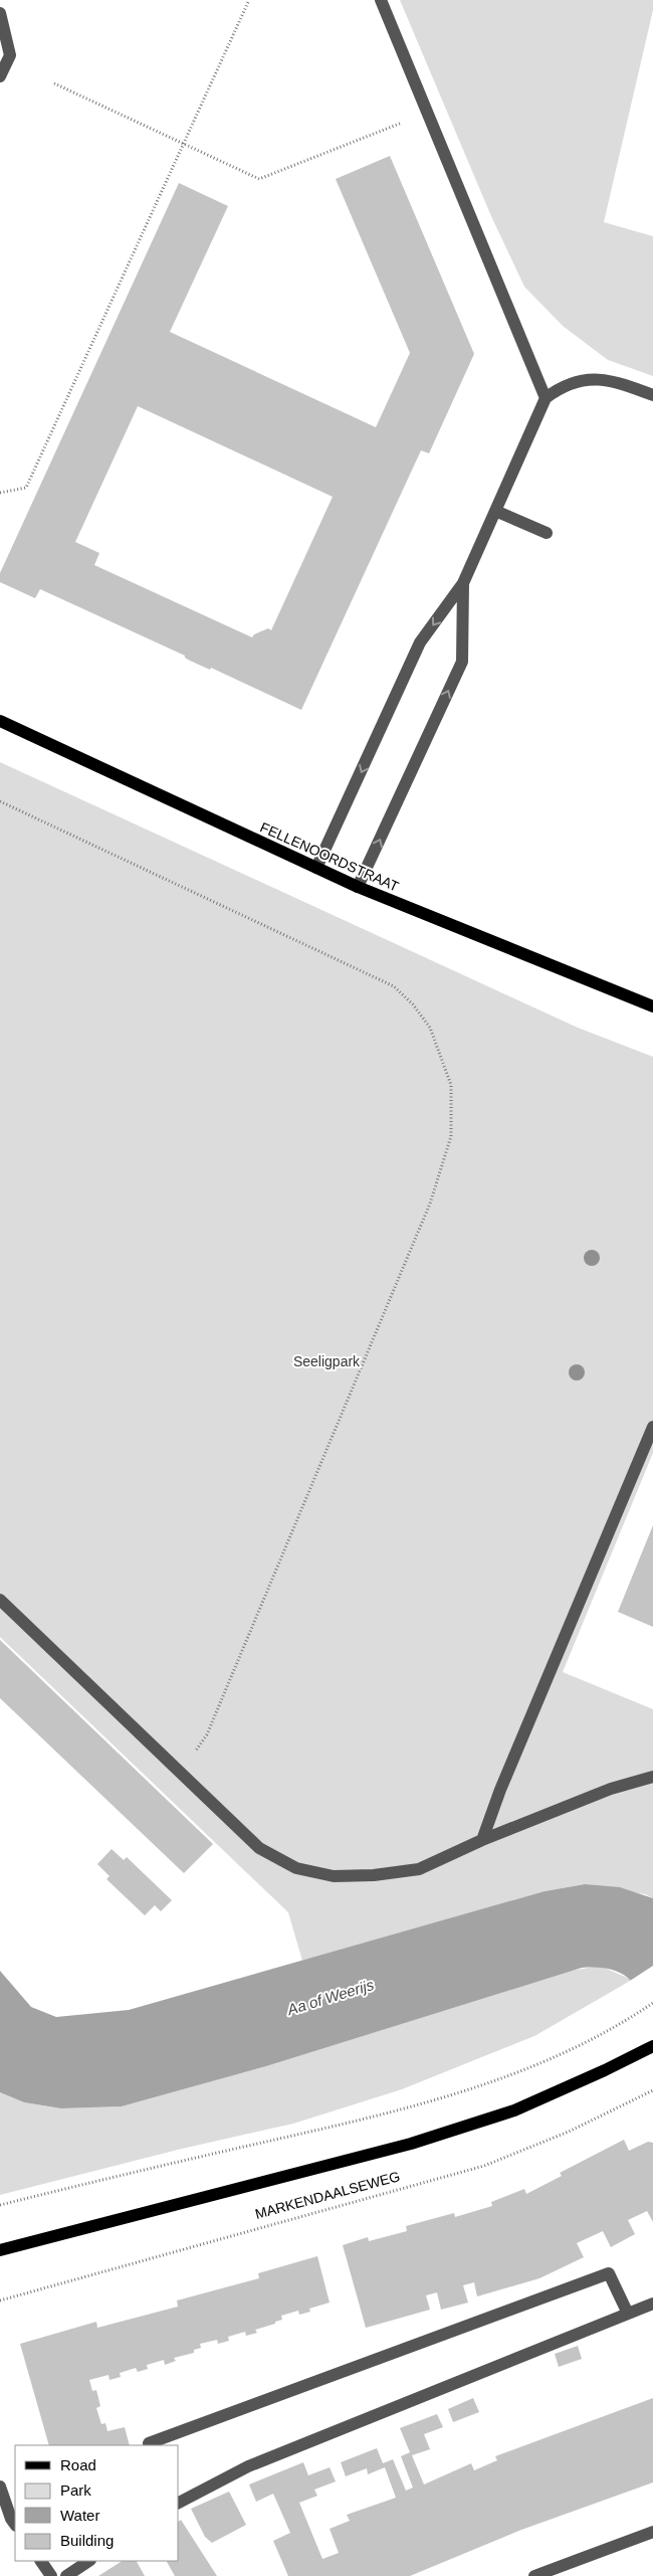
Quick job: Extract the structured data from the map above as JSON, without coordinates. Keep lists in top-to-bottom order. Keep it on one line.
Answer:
{"streets":{"main road":["FELLENOORDSTRAAT","MARKENDAALSEWEG"]},"water":["Aa of Weerijs"],"parks":["Seeligpark"],"legend":["Road","Park","Water","Building"]}
